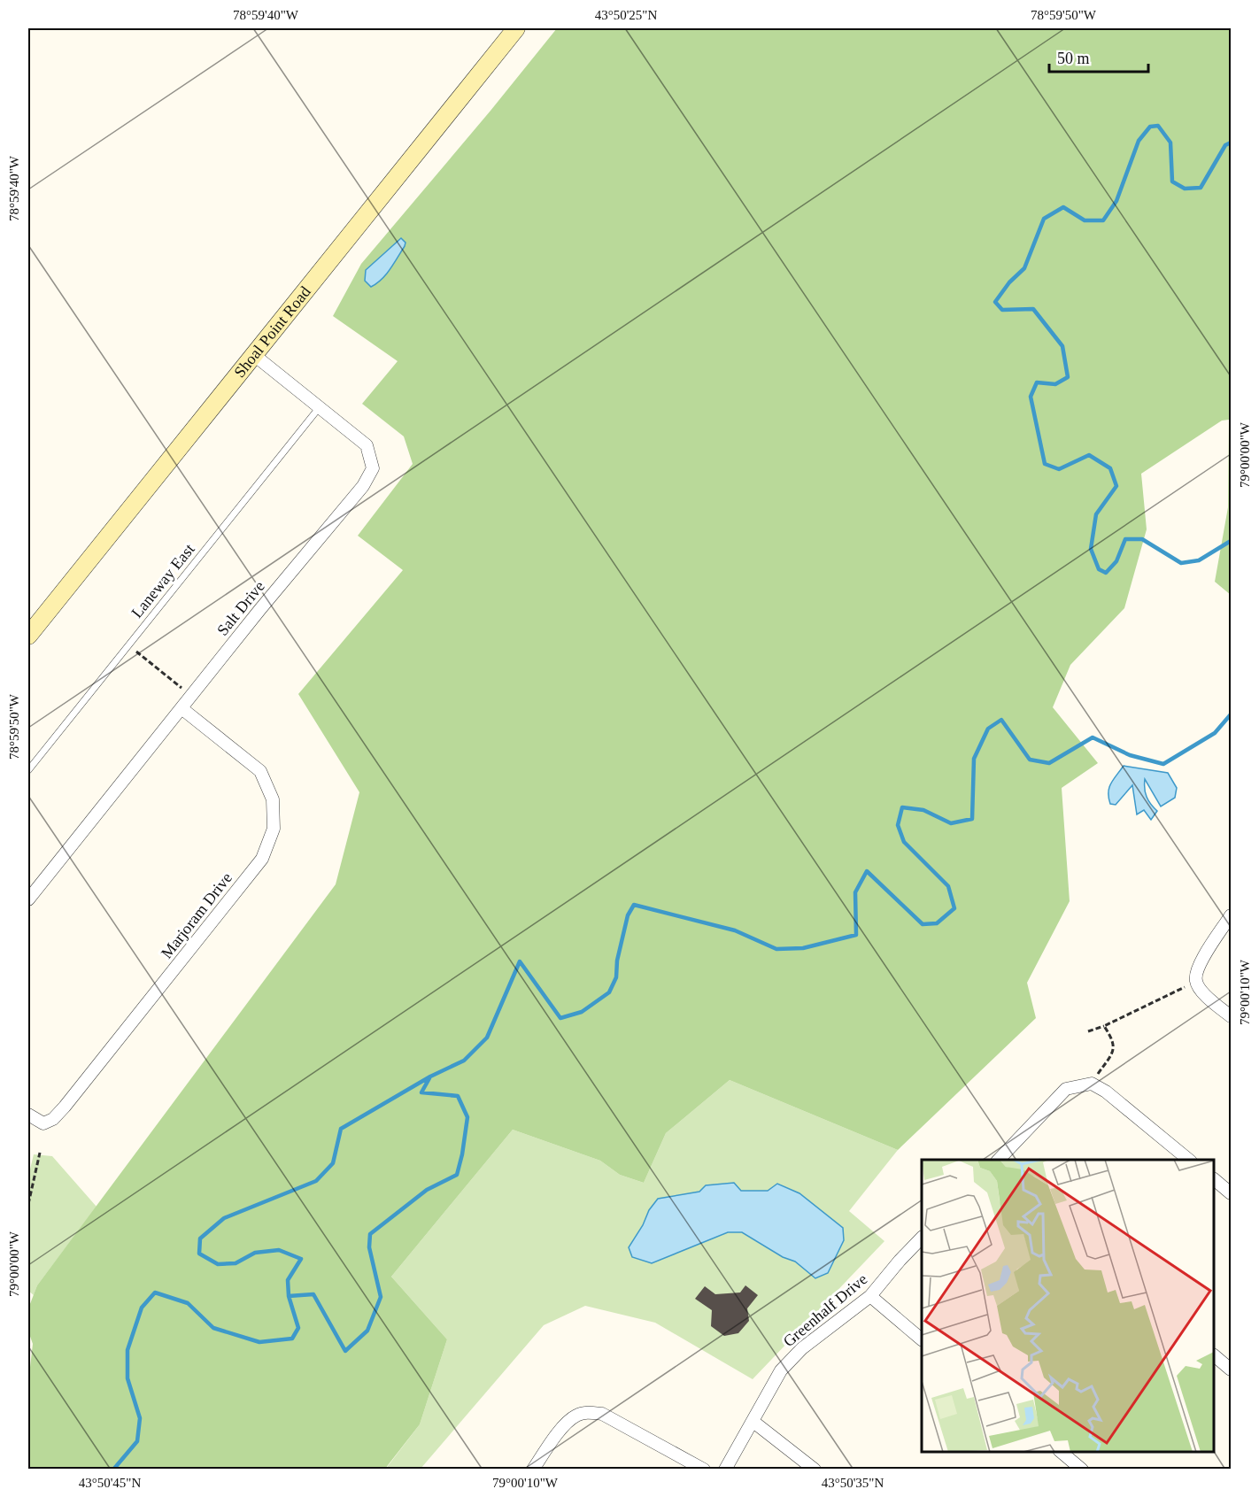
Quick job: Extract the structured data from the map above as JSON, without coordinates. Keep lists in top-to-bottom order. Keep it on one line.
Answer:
{"streets":{"street":["Shoal Point Road","Salt Drive","Marjoram Drive","Greenhalf Drive"],"lane":["Laneway East"]},"crossings":[["Shoal Point Road","Salt Drive"],["Laneway East","Salt Drive"],["Salt Drive","Marjoram Drive"]],"scale_bar":"50 m","coordinates":["78°59'40\"W","43°50'25\"N","78°59'50\"W","79°00'00\"W","79°00'10\"W","43°50'45\"N","43°50'35\"N"]}
